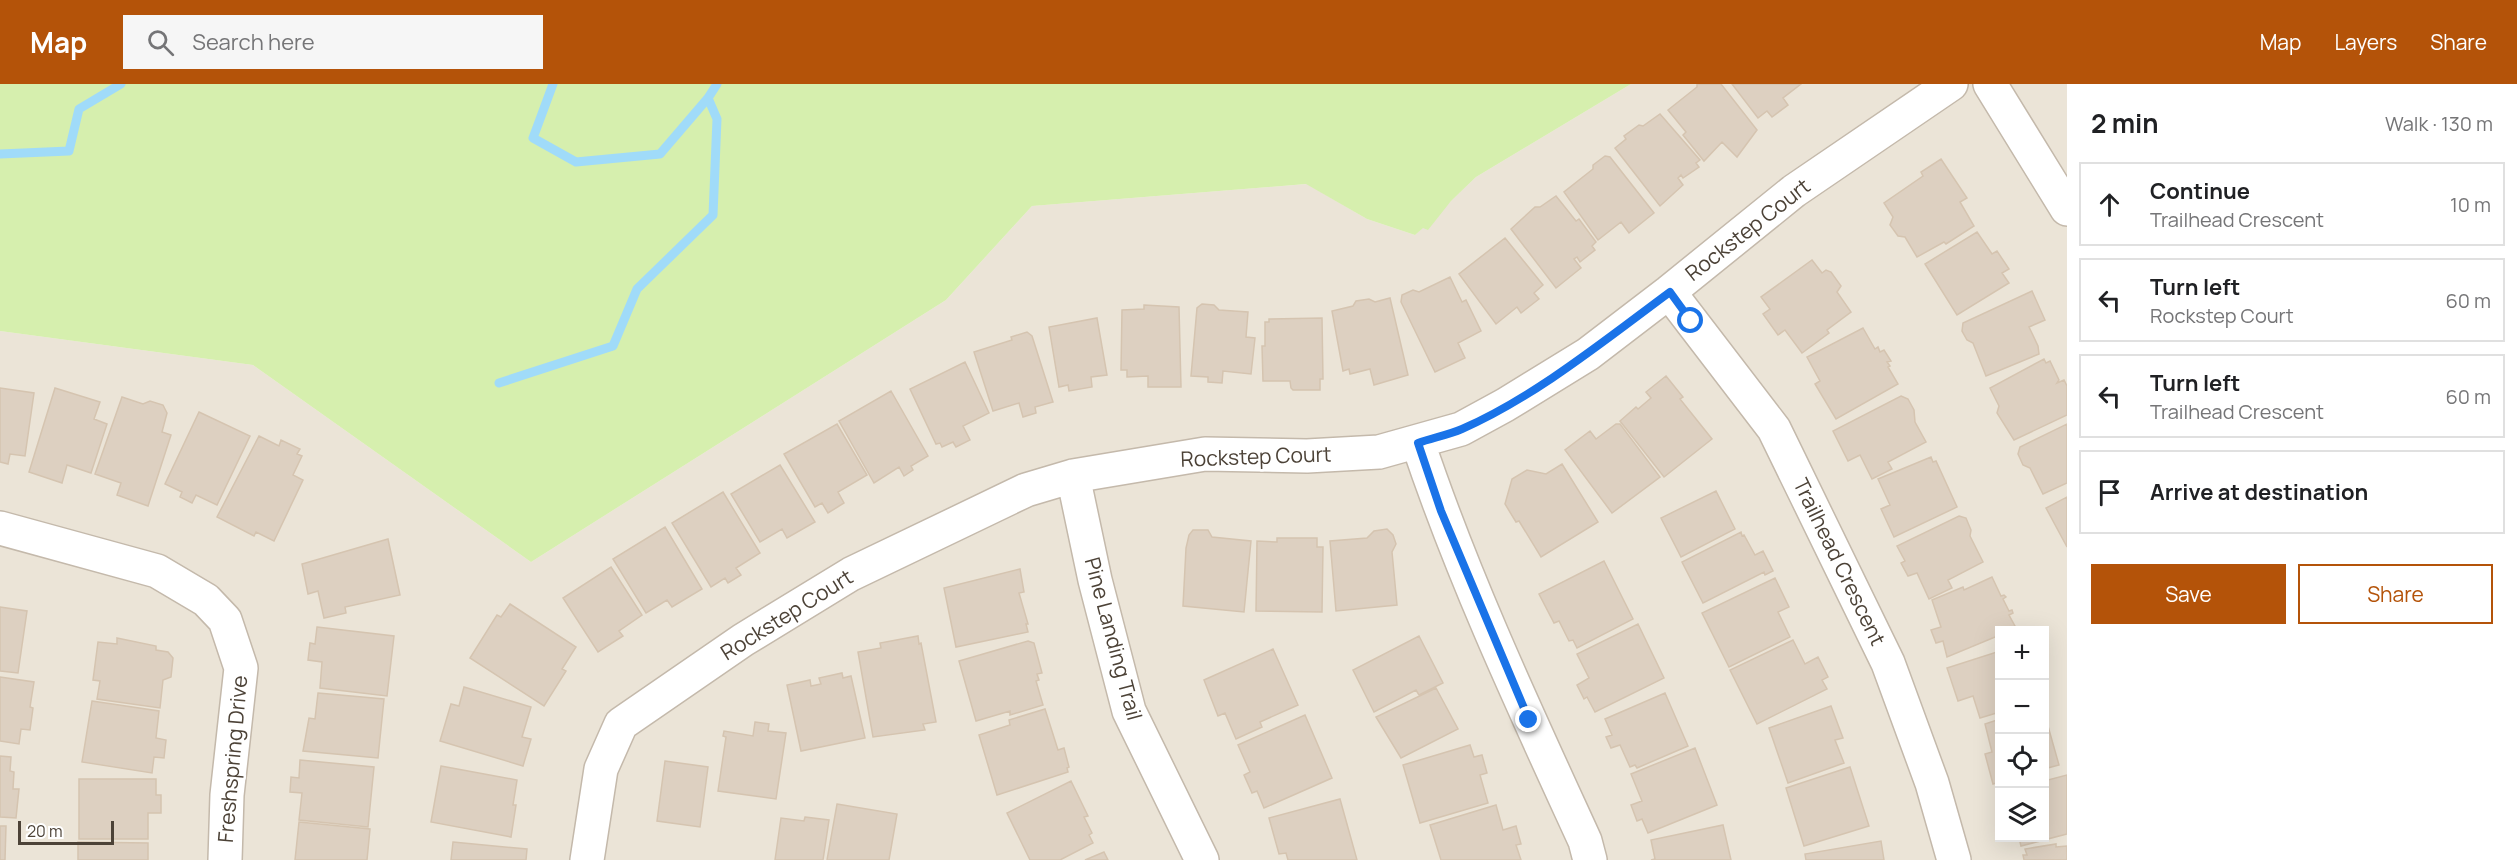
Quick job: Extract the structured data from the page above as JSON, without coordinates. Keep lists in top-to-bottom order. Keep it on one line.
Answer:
{"streets":{"street":["Rockstep Court","Trailhead Crescent","Pine Landing Trail","Freshspring Drive"]},"crossings":[["Rockstep Court","Trailhead Crescent"],["Rockstep Court","Pine Landing Trail"]],"scale_bar":"20 m","page":{"header":"Map","search":"Search here","nav":["Map","Layers","Share"],"heading":["2 min","Walk · 130 m"],"list":[["Continue","Trailhead Crescent","10 m"],["Turn left","Rockstep Court","60 m"],["Turn left","Trailhead Crescent","60 m"],"Arrive at destination"],"buttons":["Save","Share"],"map_buttons":["+","−"],"scale":"20 m"}}
